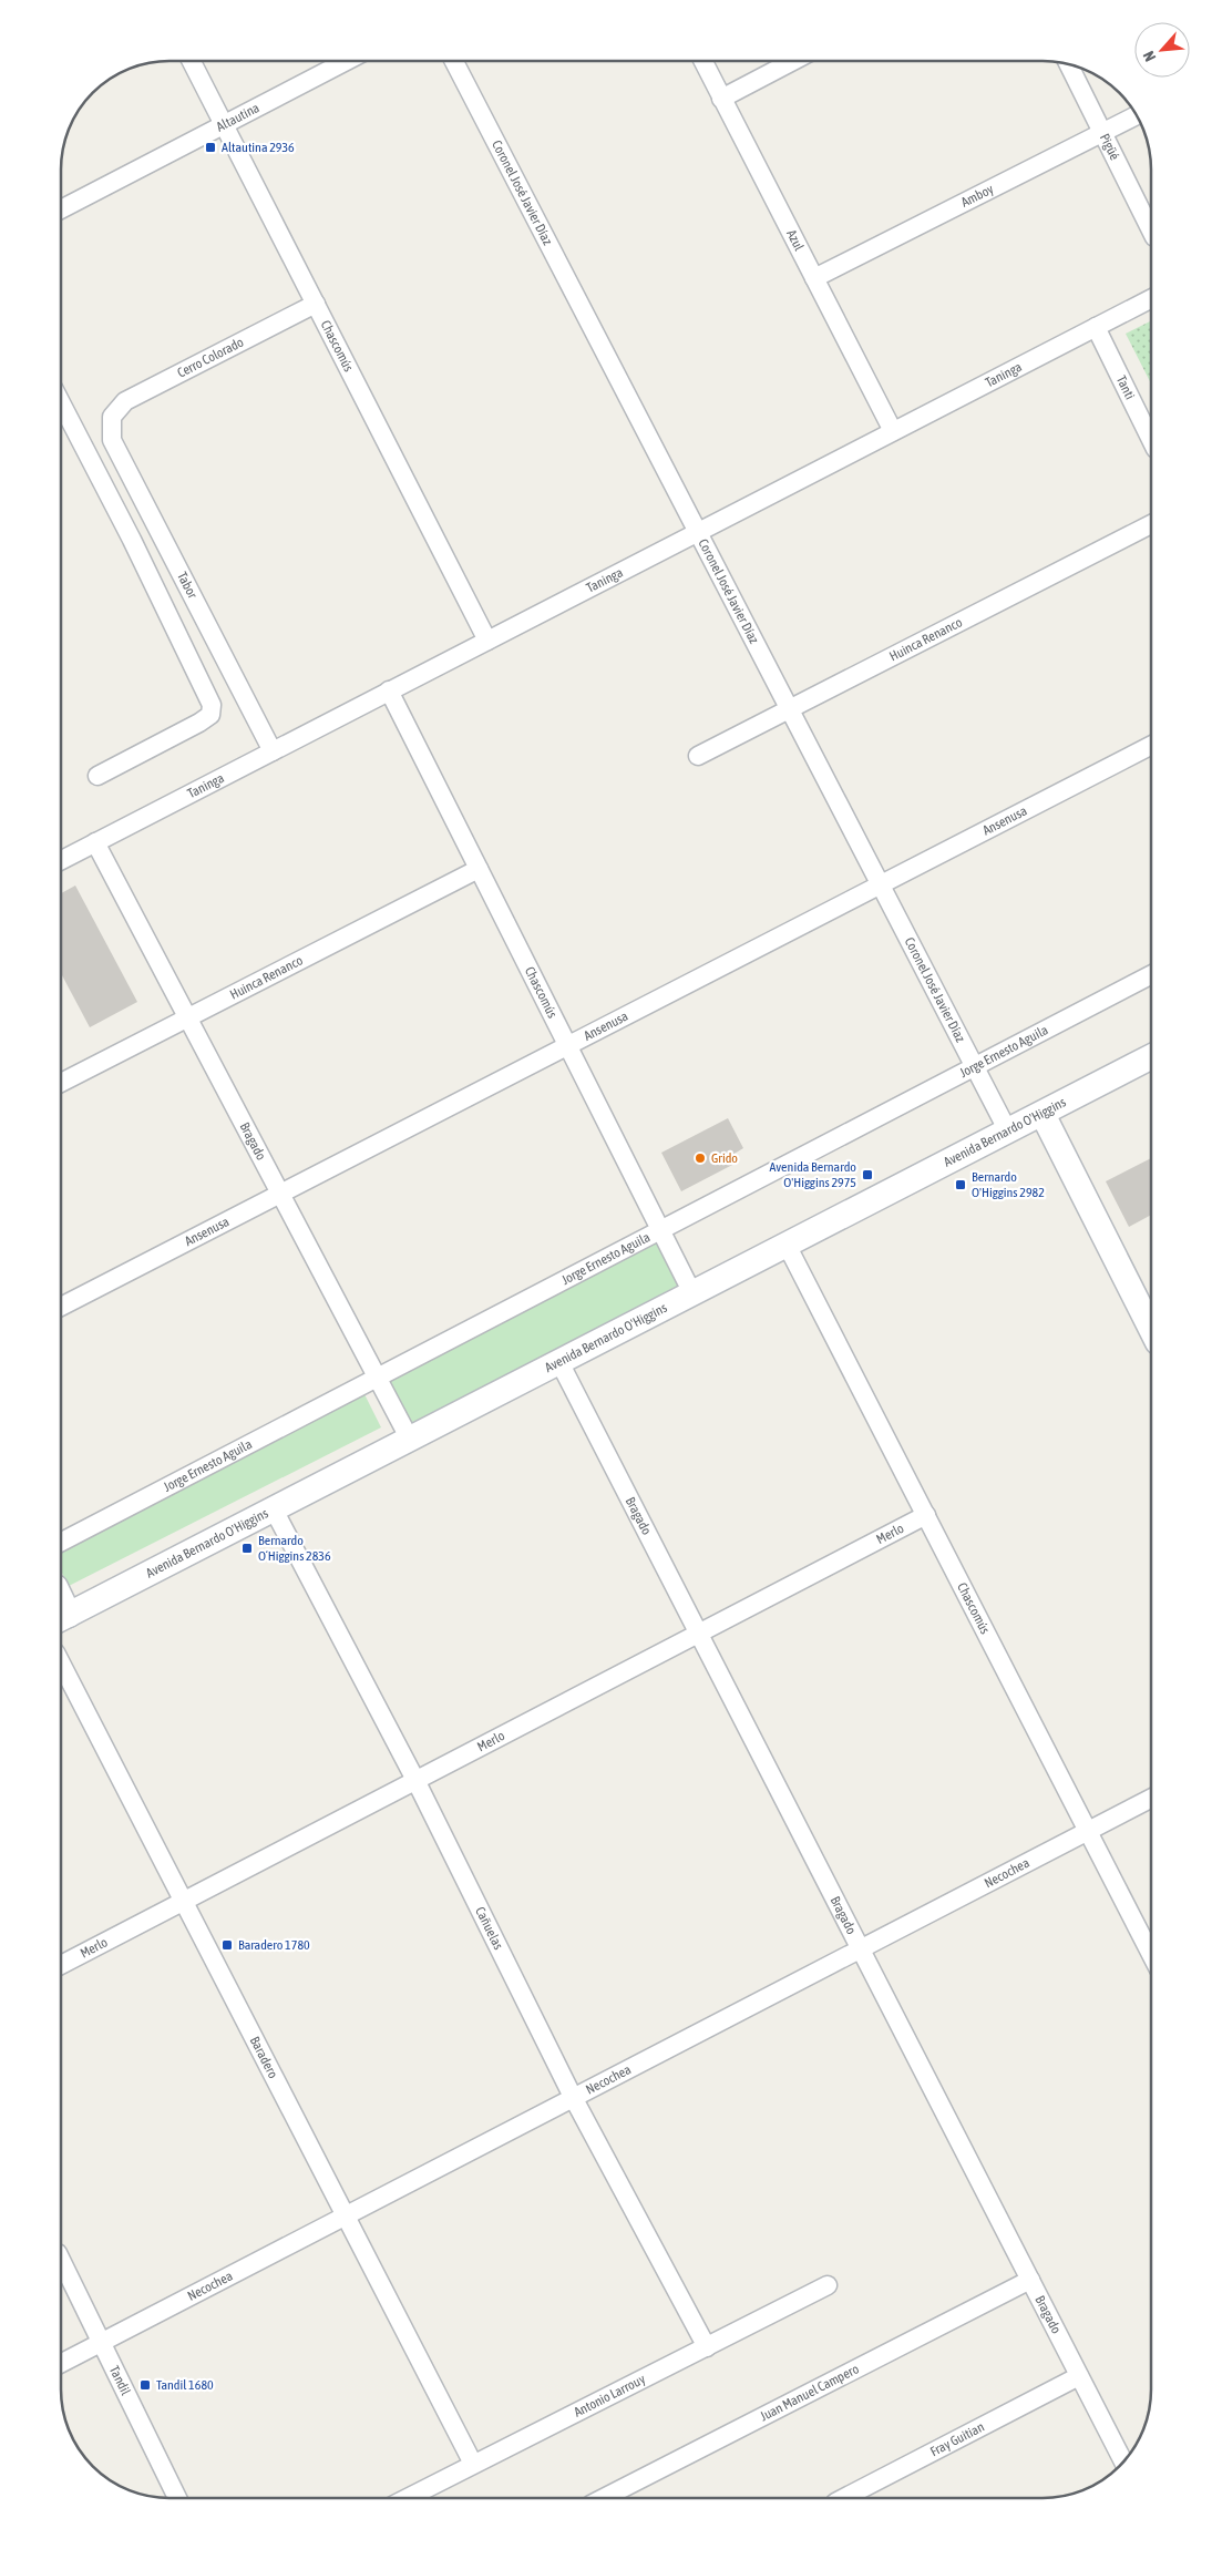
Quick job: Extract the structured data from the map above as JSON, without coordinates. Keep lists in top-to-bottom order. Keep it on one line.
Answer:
{"streets":{"main road":["Avenida Bernardo O'Higgins"],"street":["Altautina","Pigüé","Coronel José Javier Díaz","Amboy","Azul","Chascomús","Cerro Colorado","Taninga","Tanti","Tabor","Huinca Renanco","Ansenusa","Jorge Ernesto Aguila","Bragado","Merlo","Necochea","Cañuelas","Baradero","Tandil","Juan Manuel Campero","Antonio Larrouy","Fray Guitian"]},"crossings":[["Altautina","Chascomús"],["Pigüé","Amboy"],["Coronel José Javier Díaz","Taninga"],["Coronel José Javier Díaz","Huinca Renanco"],["Coronel José Javier Díaz","Ansenusa"],["Coronel José Javier Díaz","Jorge Ernesto Aguila"],["Coronel José Javier Díaz","Avenida Bernardo O'Higgins"],["Amboy","Azul"],["Azul","Taninga"],["Chascomús","Cerro Colorado"],["Chascomús","Taninga"],["Chascomús","Huinca Renanco"],["Chascomús","Ansenusa"],["Chascomús","Jorge Ernesto Aguila"],["Chascomús","Avenida Bernardo O'Higgins"],["Chascomús","Merlo"],["Chascomús","Necochea"],["Cerro Colorado","Tabor"],["Taninga","Tanti"],["Taninga","Tabor"],["Taninga","Bragado"],["Huinca Renanco","Bragado"],["Ansenusa","Bragado"],["Jorge Ernesto Aguila","Bragado"],["Avenida Bernardo O'Higgins","Bragado"],["Avenida Bernardo O'Higgins","Cañuelas"],["Bragado","Merlo"],["Bragado","Necochea"],["Bragado","Juan Manuel Campero"],["Bragado","Fray Guitian"],["Merlo","Cañuelas"],["Merlo","Baradero"],["Necochea","Cañuelas"],["Necochea","Baradero"],["Necochea","Tandil"],["Cañuelas","Antonio Larrouy"],["Baradero","Antonio Larrouy"]],"places":{"transit":["Altautina 2936","Avenida Bernardo O'Higgins 2975","Bernardo O'Higgins 2982","Bernardo O´Higgins 2836","Baradero 1780","Tandil 1680"],"other":["Grido"]},"north":"bottom left"}
